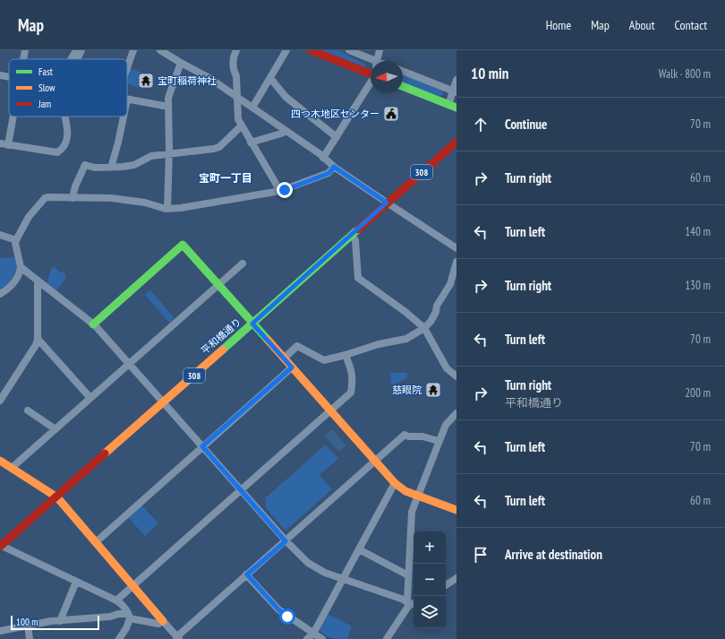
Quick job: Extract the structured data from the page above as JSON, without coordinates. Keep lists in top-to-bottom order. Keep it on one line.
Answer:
{"streets":{"street":["308","平和橋通り"]},"districts":["宝町一丁目"],"places":{"temple":["宝町稲荷神社","慈眼院"],"public building":["四つ木地区センター"]},"legend":["Fast","Slow","Jam"],"scale_bar":"100 m","north":"left","page":{"header":"Map","nav":["Home","Map","About","Contact"],"heading":["10 min","Walk · 800 m"],"list":[["Continue","70 m"],["Turn right","60 m"],["Turn left","140 m"],["Turn right","130 m"],["Turn left","70 m"],["Turn right","平和橋通り","200 m"],["Turn left","70 m"],["Turn left","60 m"],"Arrive at destination"],"map_buttons":["+","−"],"scale":"100 m"}}
